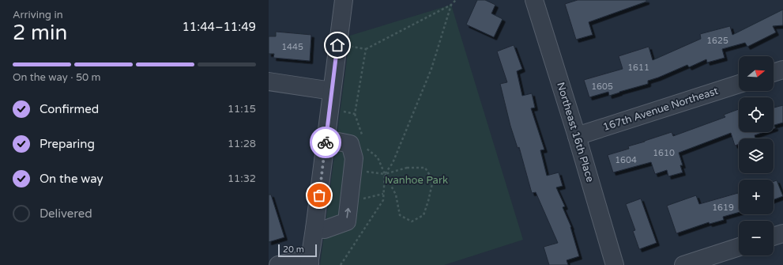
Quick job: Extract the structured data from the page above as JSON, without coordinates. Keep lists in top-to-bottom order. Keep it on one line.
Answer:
{"streets":{"street":["167th Avenue Northeast","Northeast 16th Place"]},"crossings":[["167th Avenue Northeast","Northeast 16th Place"]],"parks":["Ivanhoe Park"],"house_numbers":["1625","1445","1611","1605","1610","1604","1619"],"scale_bar":"20 m","north":"right","page":{"heading":["2 min","Arriving in","11:44–11:49"],"bar":"On the way · 50 m","map_buttons":["+","−"],"list":[["Confirmed","11:15"],["Preparing","11:28"],["On the way","11:32"],"Delivered"],"scale":"20 m"}}
